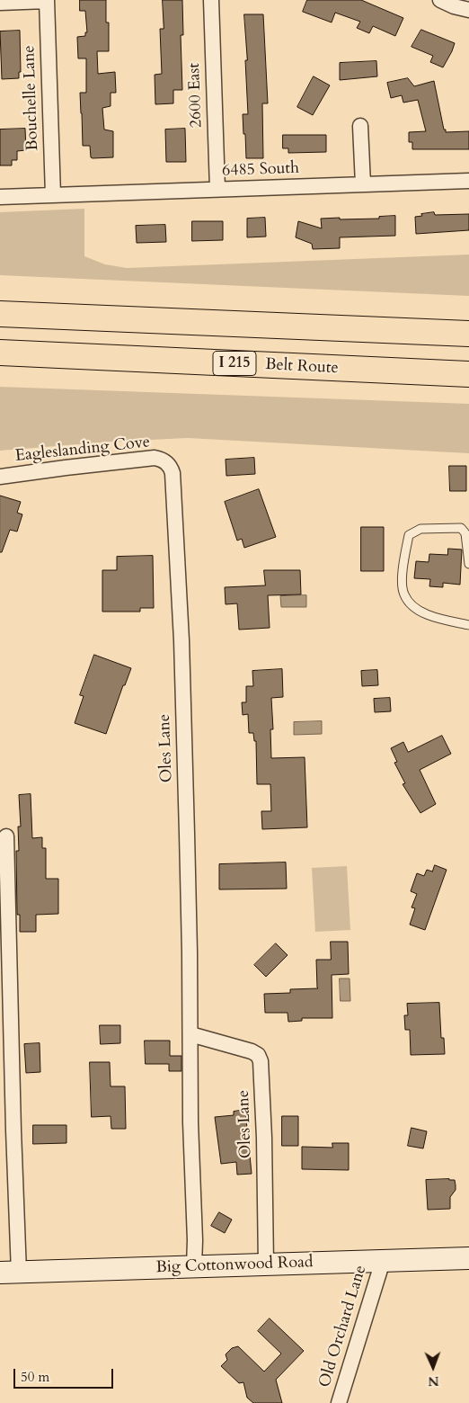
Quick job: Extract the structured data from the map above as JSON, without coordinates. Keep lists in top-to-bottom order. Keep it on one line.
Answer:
{"streets":{"highway":["I 215","Belt Route"],"main road":["Big Cottonwood Road"],"street":["2600 East","Bouchelle Lane","6485 South","Eagleslanding Cove","Oles Lane","Old Orchard Lane"]},"crossings":[["2600 East","6485 South"],["Bouchelle Lane","6485 South"],["Eagleslanding Cove","Oles Lane"],["Oles Lane","Big Cottonwood Road"],["Big Cottonwood Road","Old Orchard Lane"]],"scale_bar":"50 m","north":"bottom"}
